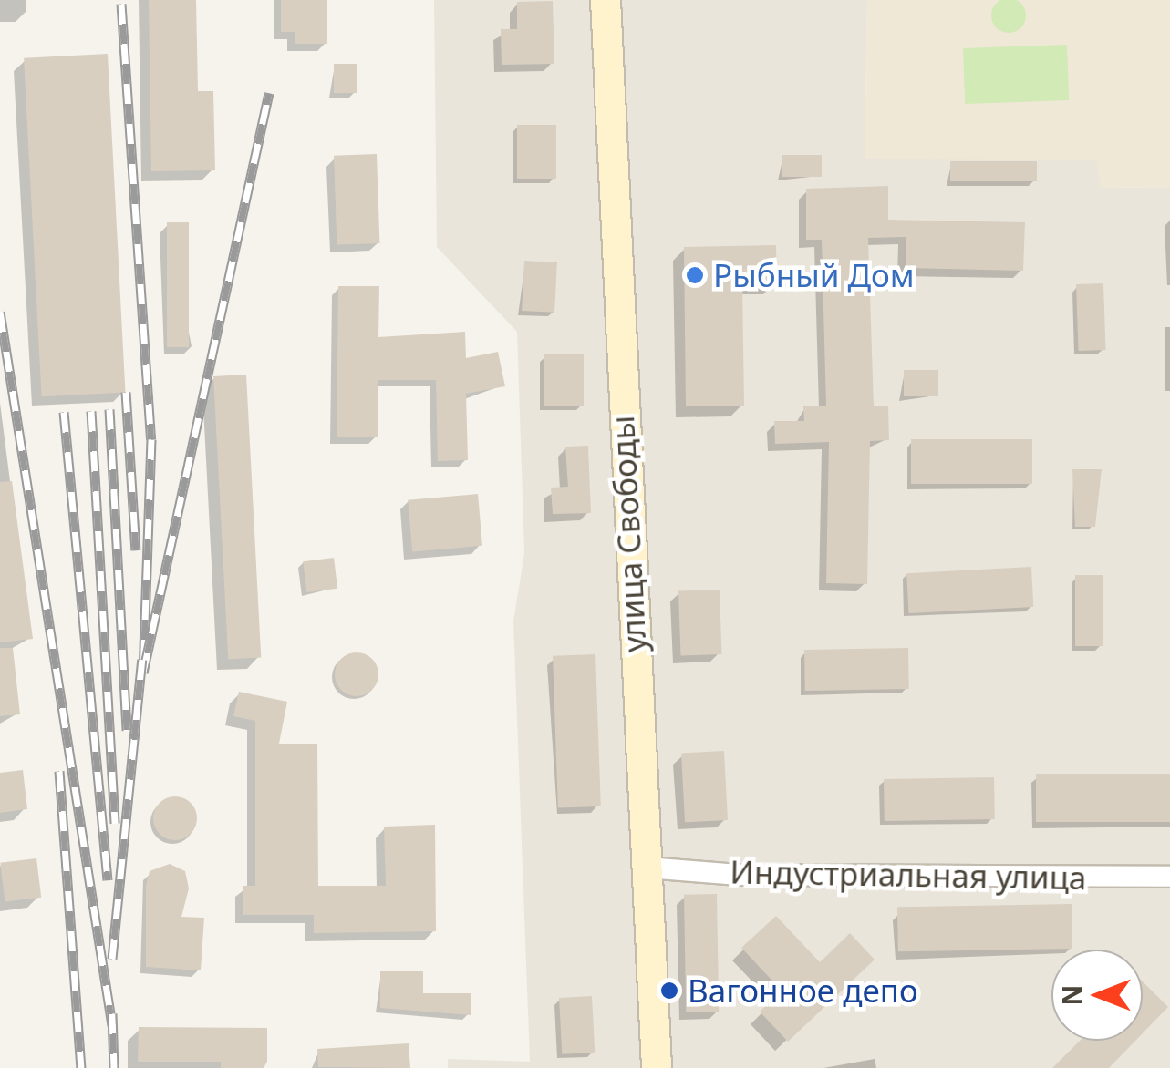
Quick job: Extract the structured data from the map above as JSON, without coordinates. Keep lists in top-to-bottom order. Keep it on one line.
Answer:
{"streets":{"street":["улица Свободы","Индустриальная улица"]},"crossings":[["улица Свободы","Индустриальная улица"]],"places":["Рыбный Дом","Вагонное депо"],"north":"left"}
